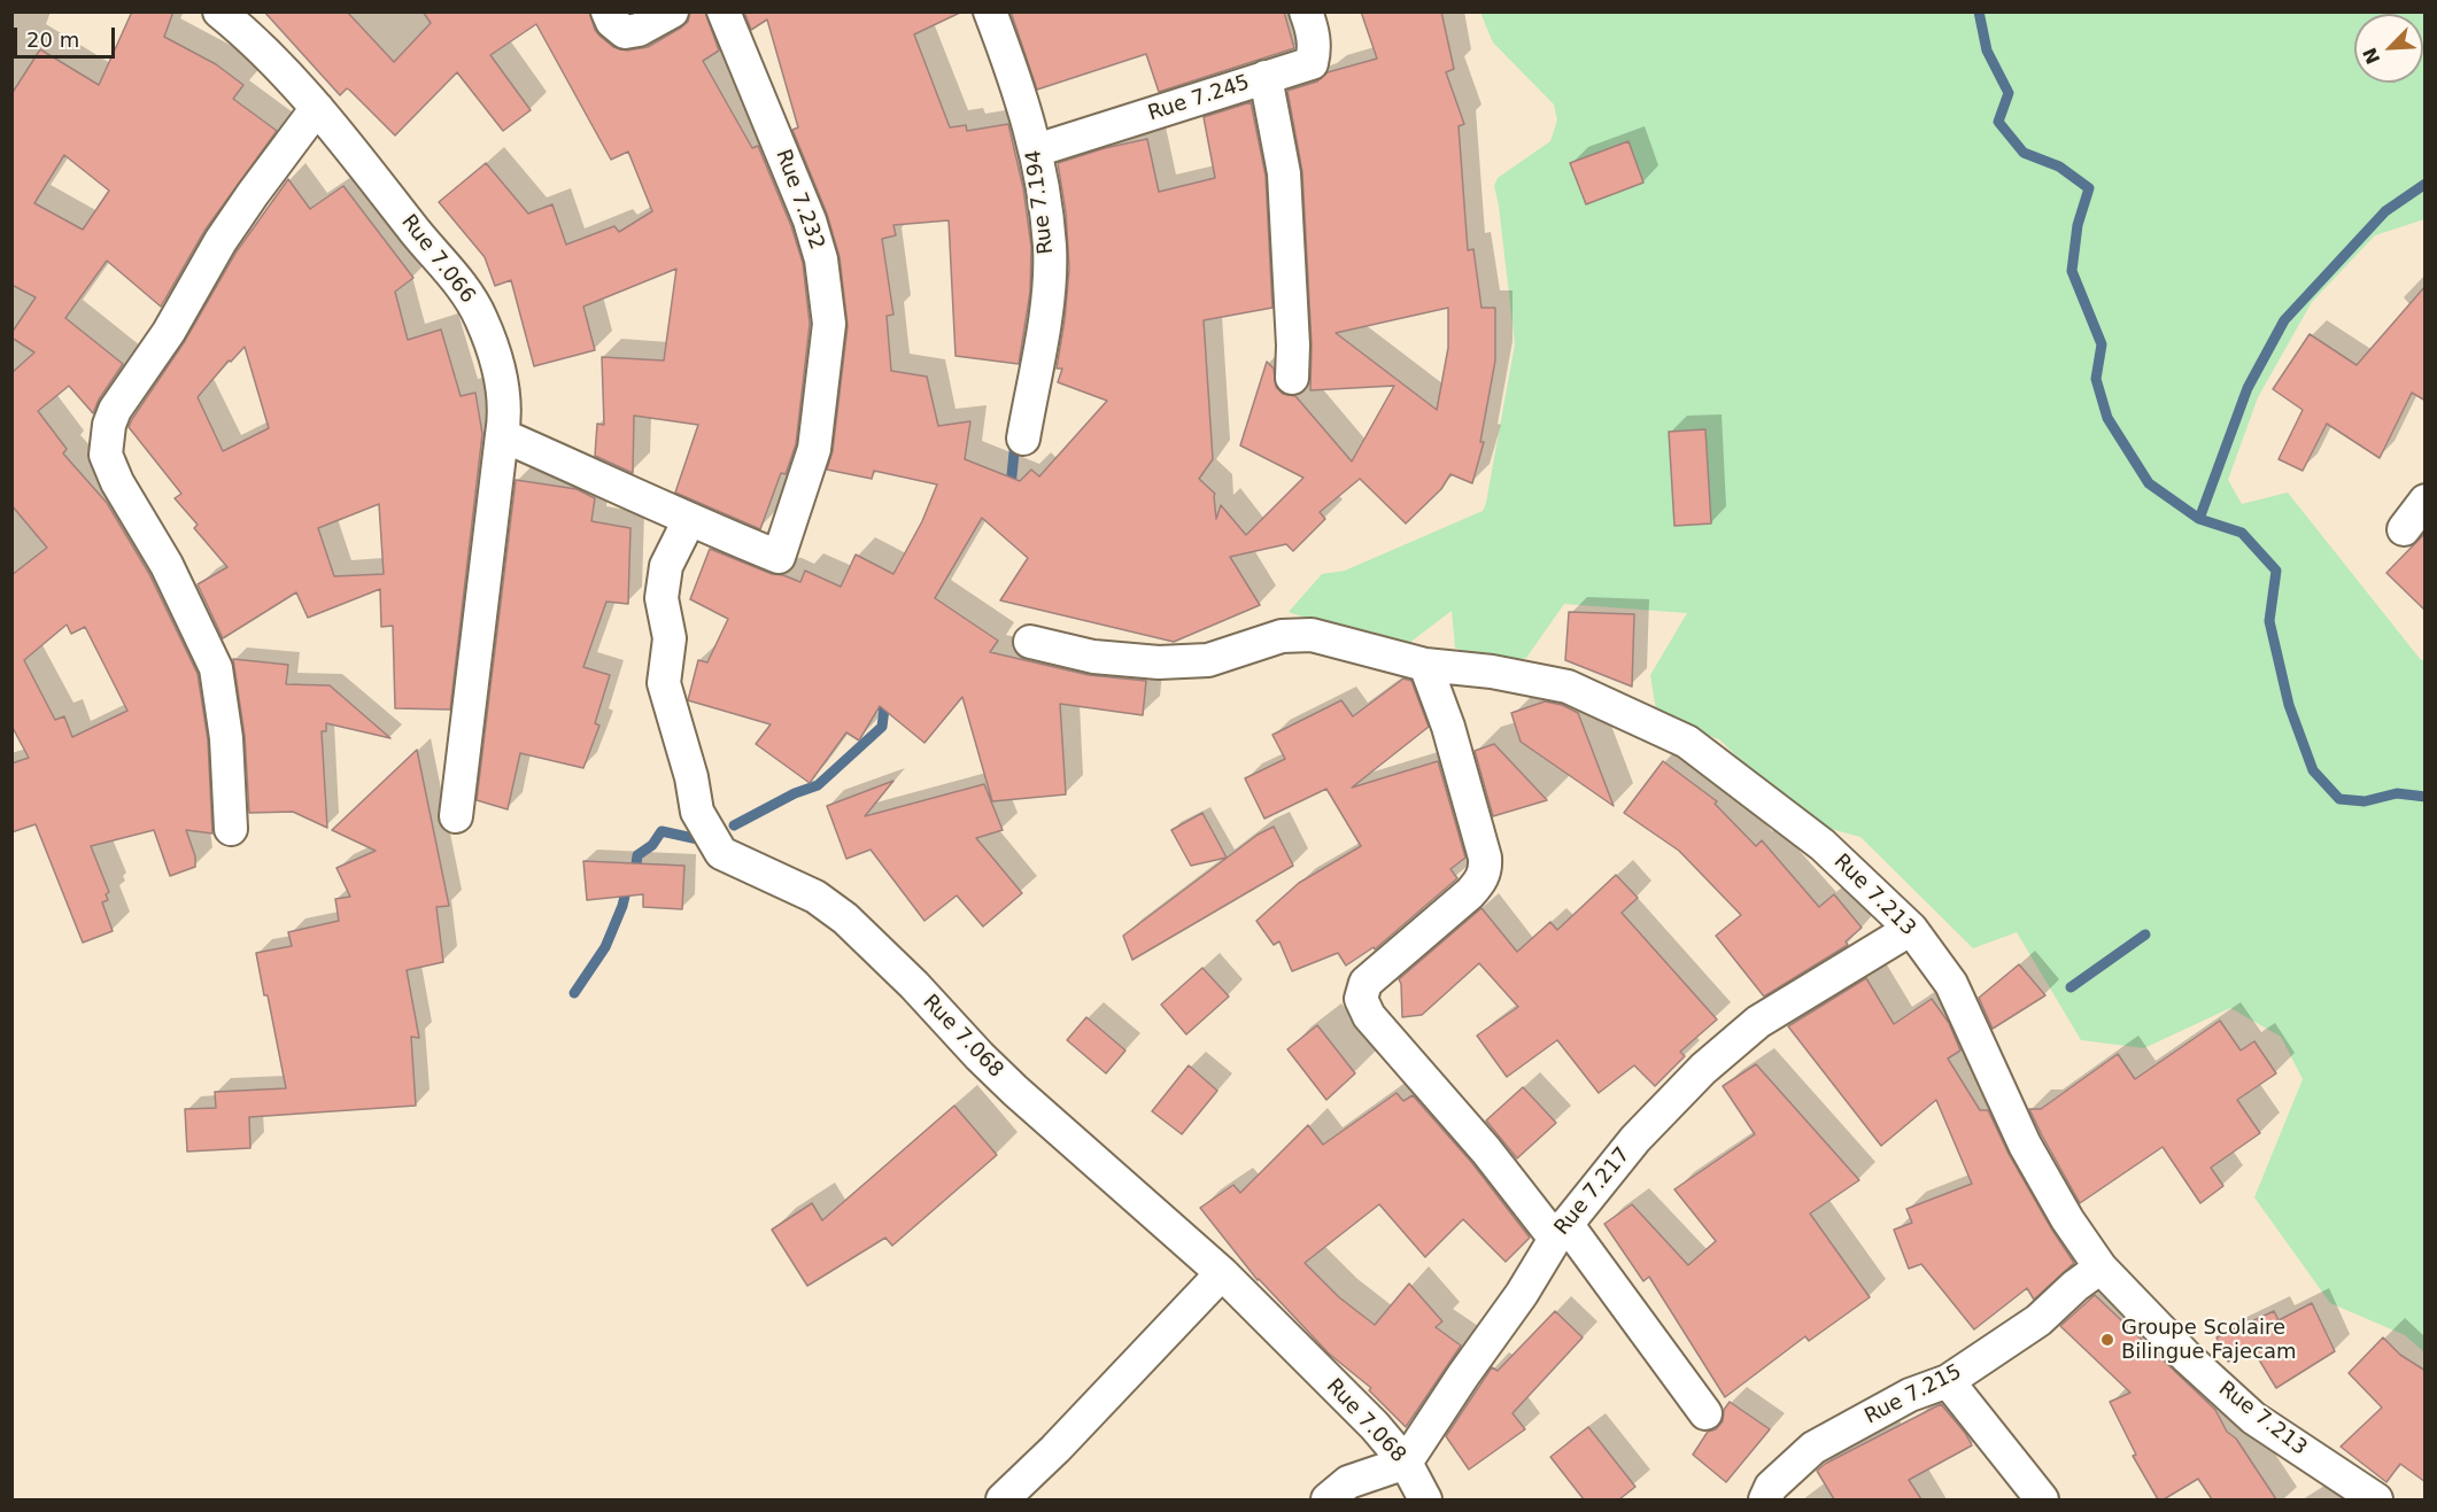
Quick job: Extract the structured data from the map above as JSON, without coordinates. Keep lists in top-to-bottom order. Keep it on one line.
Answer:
{"streets":{"street":["Rue 7.245","Rue 7.232","Rue 7.194","Rue 7.066","Rue 7.213","Rue 7.068","Rue 7.217","Rue 7.215"]},"crossings":[["Rue 7.245","Rue 7.194"],["Rue 7.232","Rue 7.068"],["Rue 7.213","Rue 7.217"],["Rue 7.213","Rue 7.215"],["Rue 7.068","Rue 7.217"]],"places":["Groupe Scolaire Bilingue Fajecam"],"scale_bar":"20 m","north":"bottom left"}
